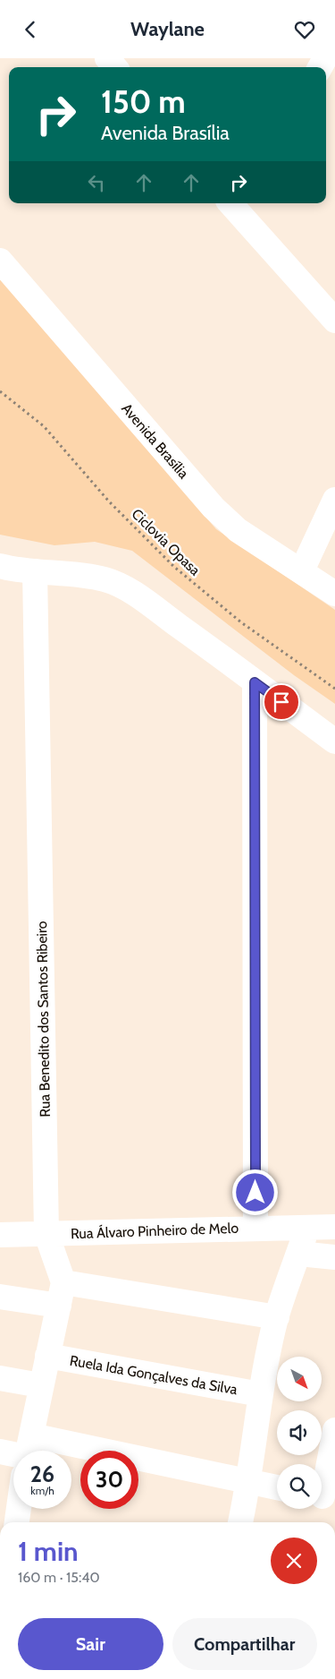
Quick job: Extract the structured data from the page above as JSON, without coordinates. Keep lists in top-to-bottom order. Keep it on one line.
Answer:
{"streets":{"street":["Avenida Brasília","Rua Benedito dos Santos Ribeiro","Rua Álvaro Pinheiro de Melo","Ruela Ida Gonçalves da Silva"],"path":["Ciclovia Opasa"]},"crossings":[["Rua Benedito dos Santos Ribeiro","Rua Álvaro Pinheiro de Melo"]],"north":"bottom right","page":{"header":"Waylane","turn":["150 m","Avenida Brasília"],"speed":"26 km/h","limit":"30","heading":["1 min","160 m · 15:40"],"buttons":["Sair","Compartilhar"]}}
